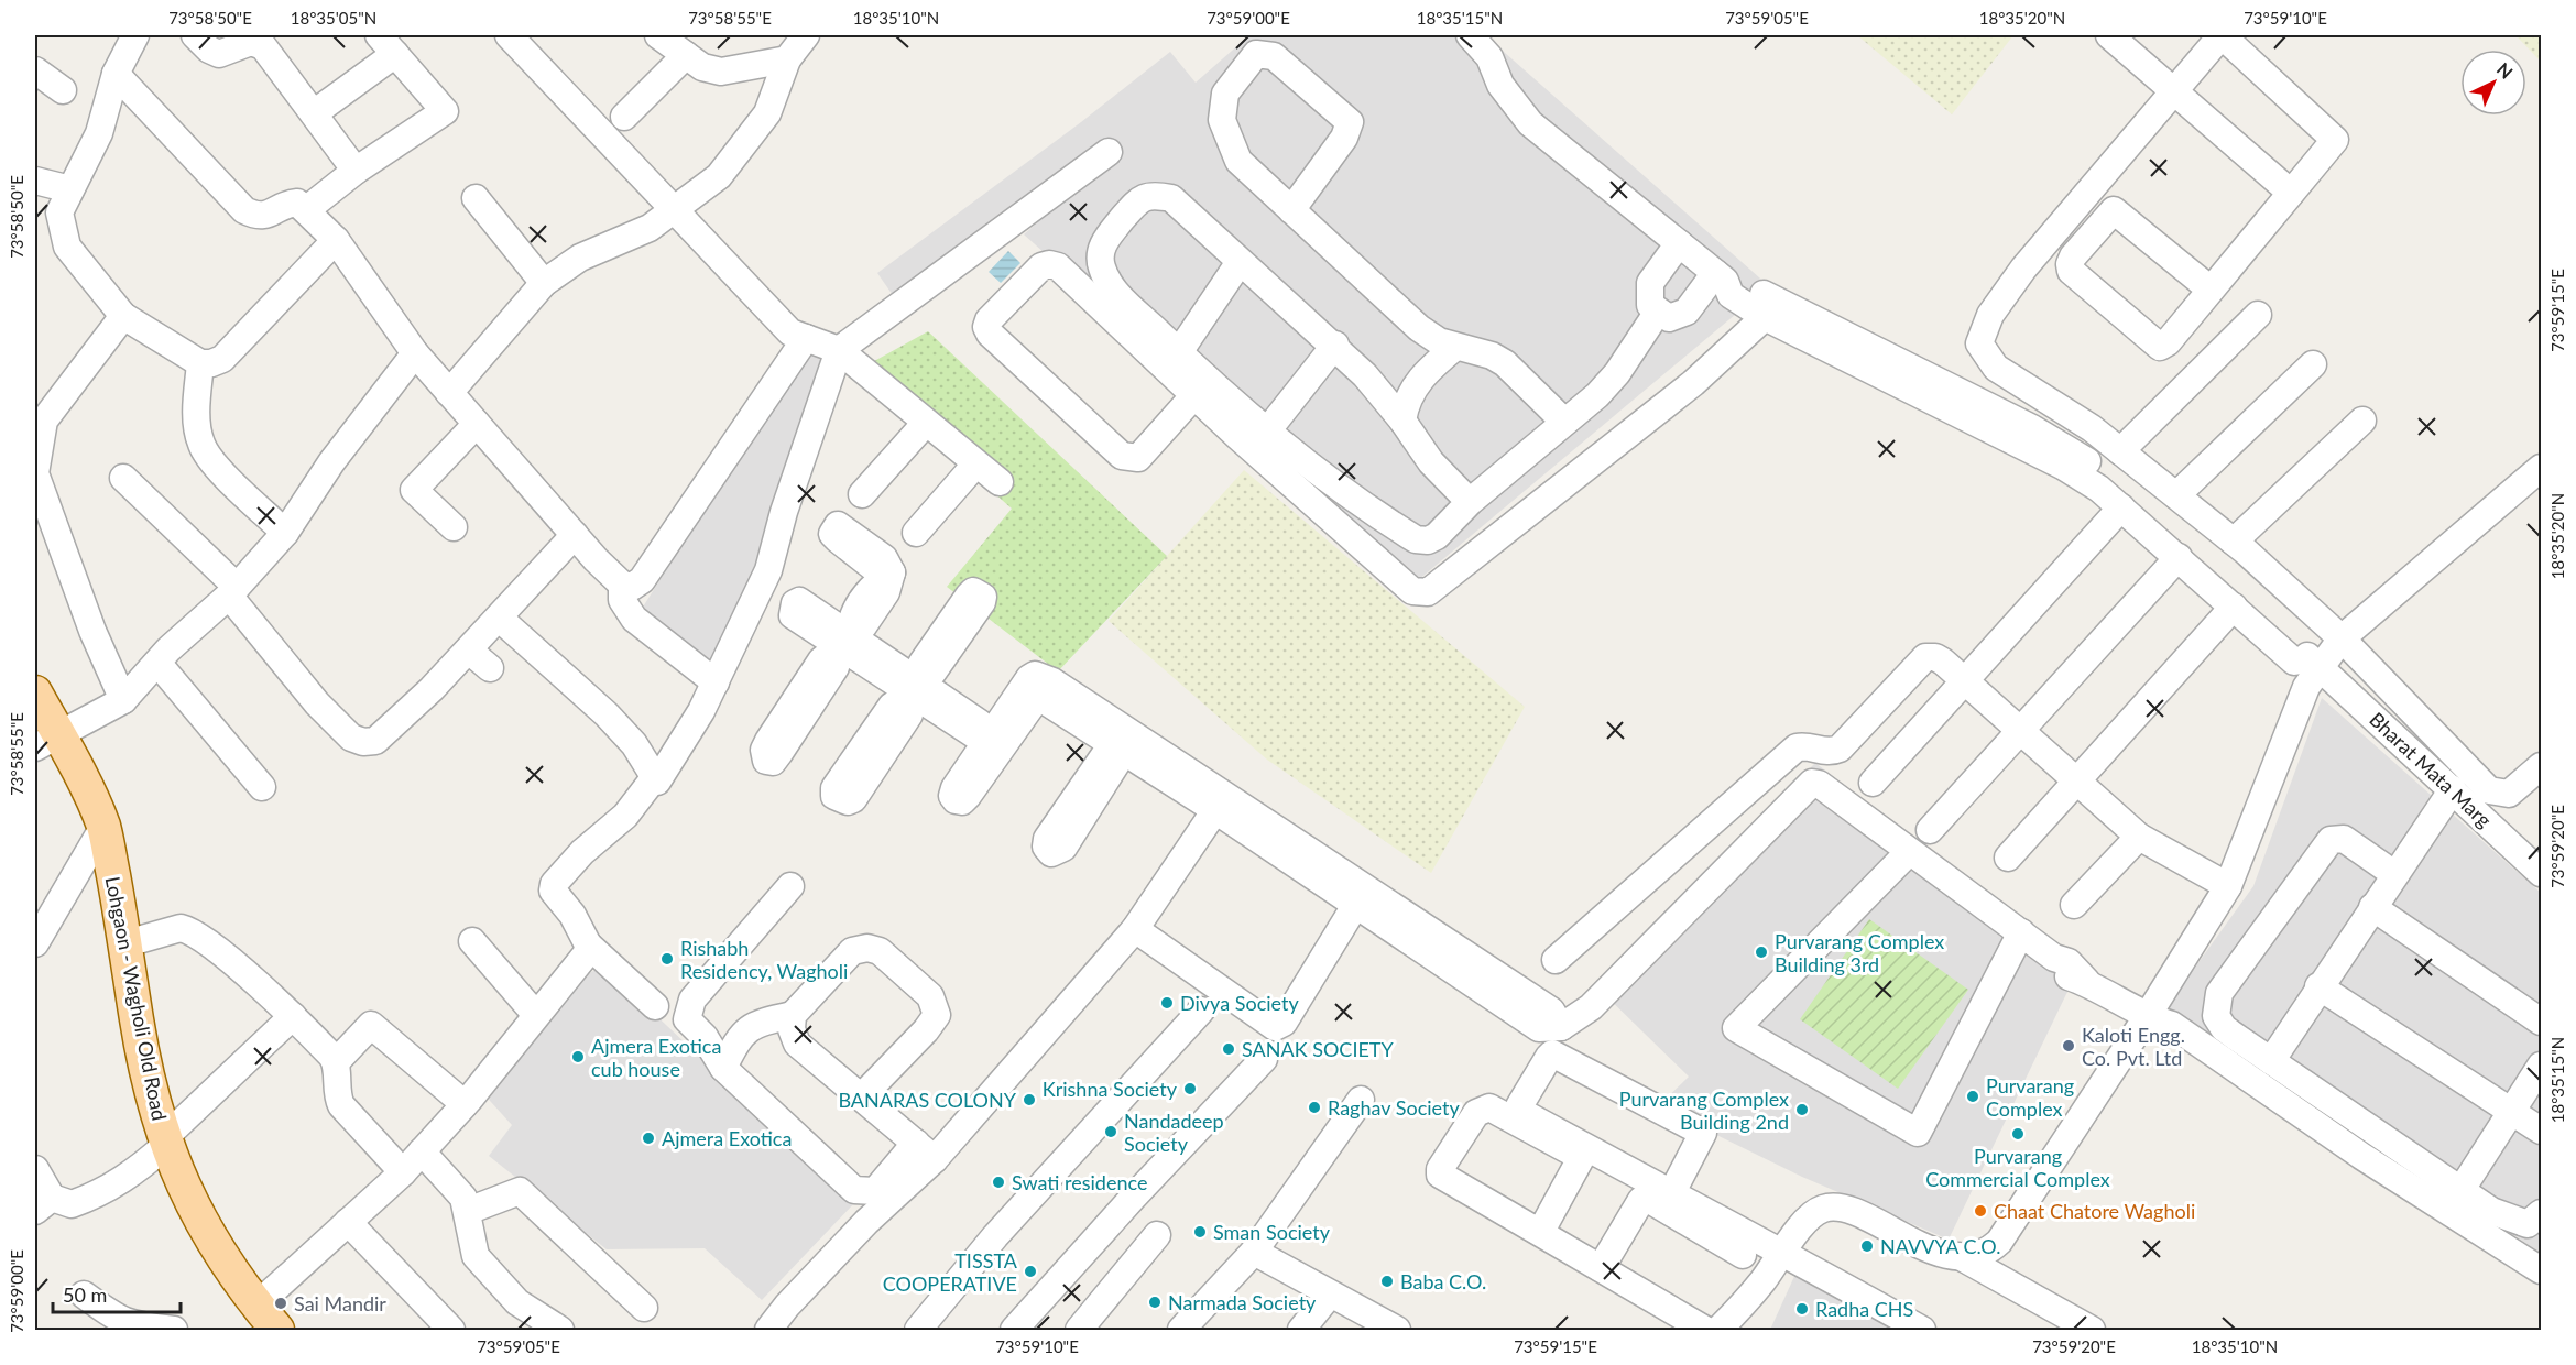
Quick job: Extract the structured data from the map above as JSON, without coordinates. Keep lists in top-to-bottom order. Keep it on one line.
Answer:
{"streets":{"main road":["Lohgaon - Wagholi Old Road"],"street":["Bharat Mata Marg"]},"places":["Purvarang Complex Building 3rd","Rishabh Residency, Wagholi","Divya Society","Kaloti Engg. Co. Pvt. Ltd","SANAK SOCIETY","Ajmera Exotica cub house","Krishna Society","Purvarang Complex","BANARAS COLONY","Raghav Society","Purvarang Complex Building 2nd","Nandadeep Society","Purvarang Commercial Complex","Ajmera Exotica","Swati residence","Chaat Chatore Wagholi","Sman Society","NAVVYA C.O.","TISSTA COOPERATIVE","Baba C.O.","Narmada Society","Sai Mandir","Radha CHS"],"scale_bar":"50 m","north":"top right","coordinates":["73°58'50\"E","18°35'05\"N","73°58'55\"E","18°35'10\"N","73°59'00\"E","18°35'15\"N","73°59'05\"E","18°35'20\"N","73°59'10\"E","73°59'15\"E","73°59'20\"E"]}
